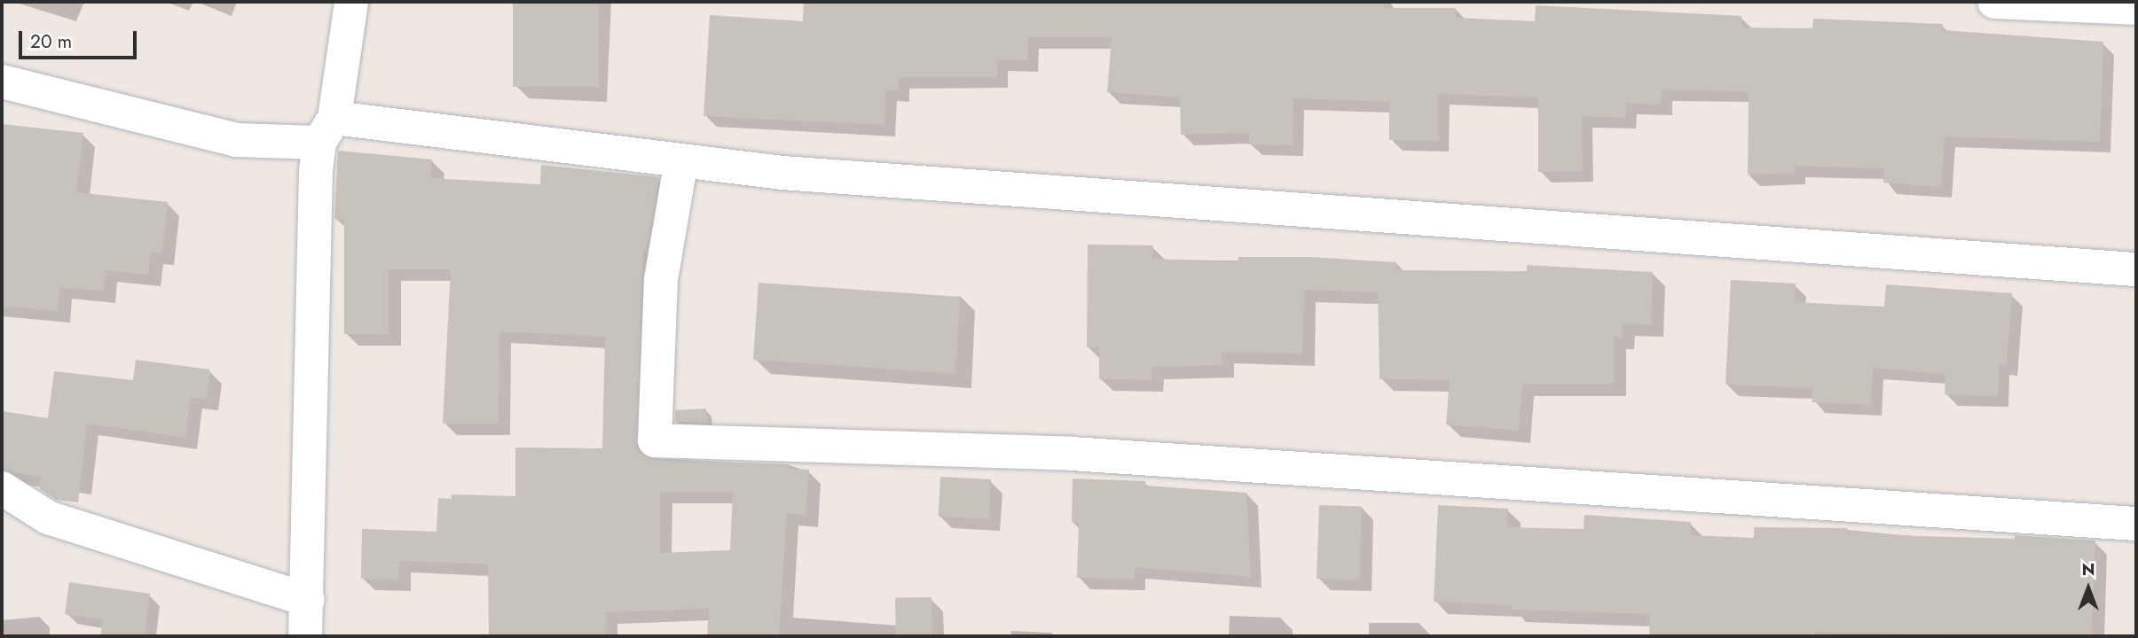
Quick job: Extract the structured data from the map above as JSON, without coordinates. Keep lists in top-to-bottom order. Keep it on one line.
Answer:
{"scale_bar":"20 m","north":"top"}
